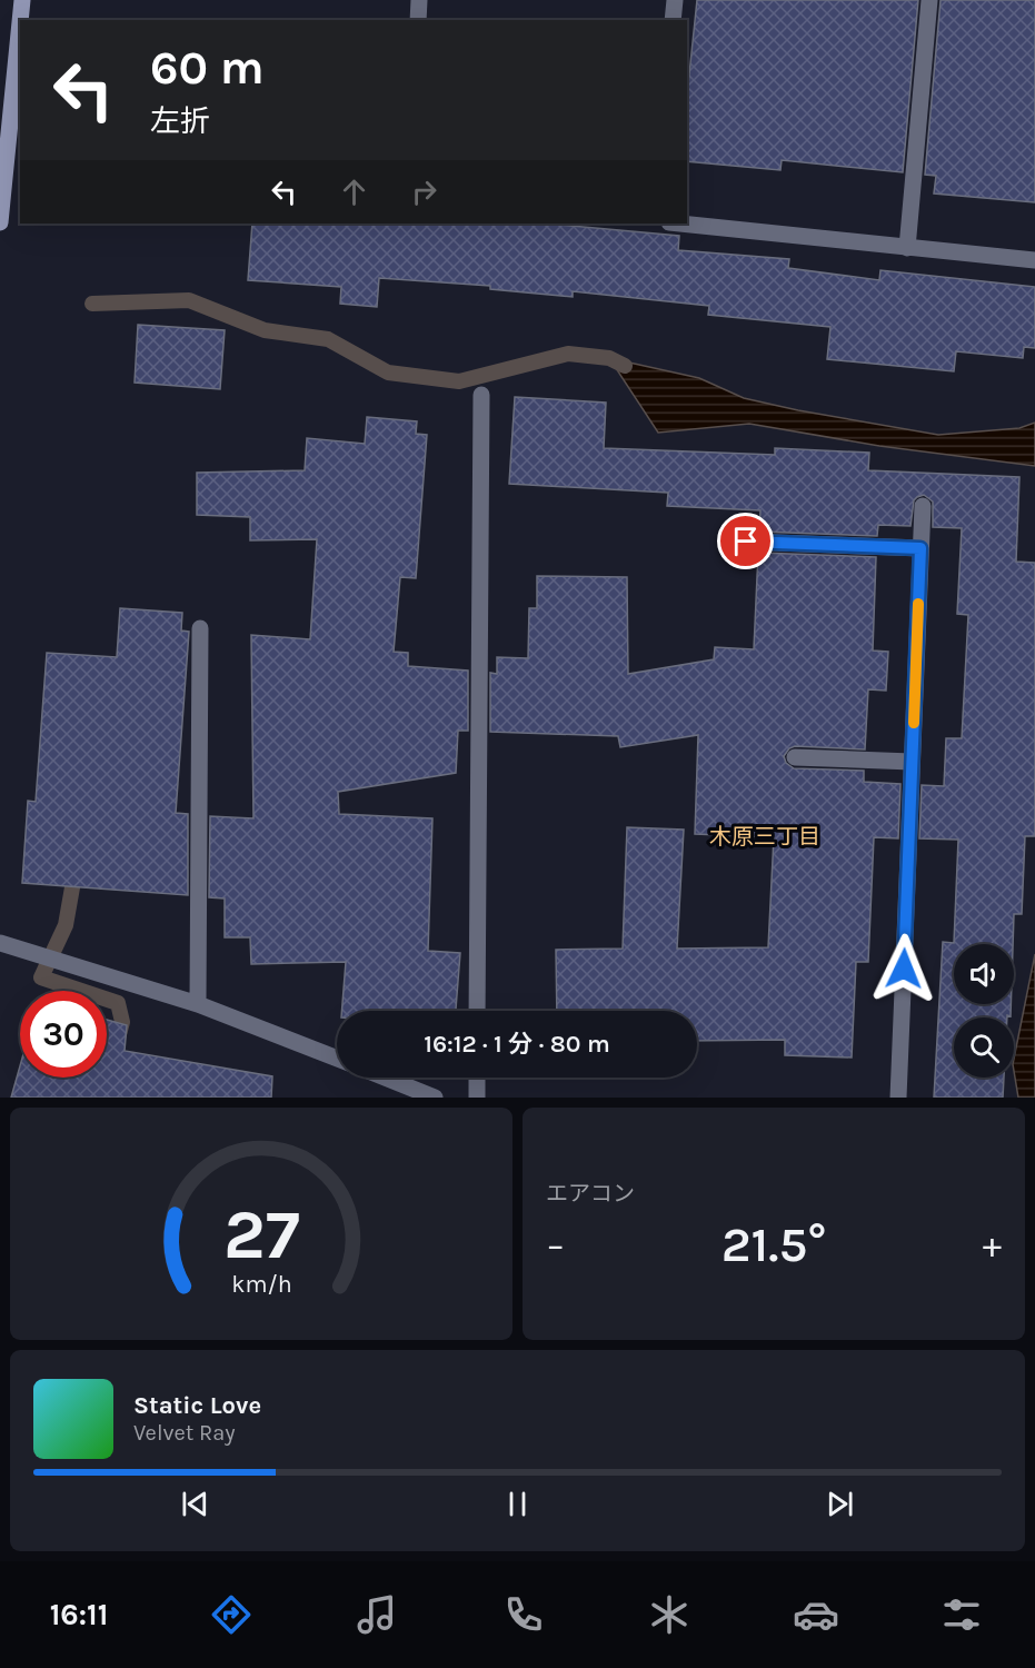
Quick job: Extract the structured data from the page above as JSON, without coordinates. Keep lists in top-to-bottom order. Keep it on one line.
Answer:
{"districts":["木原三丁目"],"page":{"turn":["60 m","左折"],"limit":"30","trip":"16:12 · 1 分 · 80 m","tile":"エアコン","heat":["−","21.5°","+"],"song":["Static Love","Velvet Ray"],"tabs":"16:11","gauge":["27","km/h"]}}
